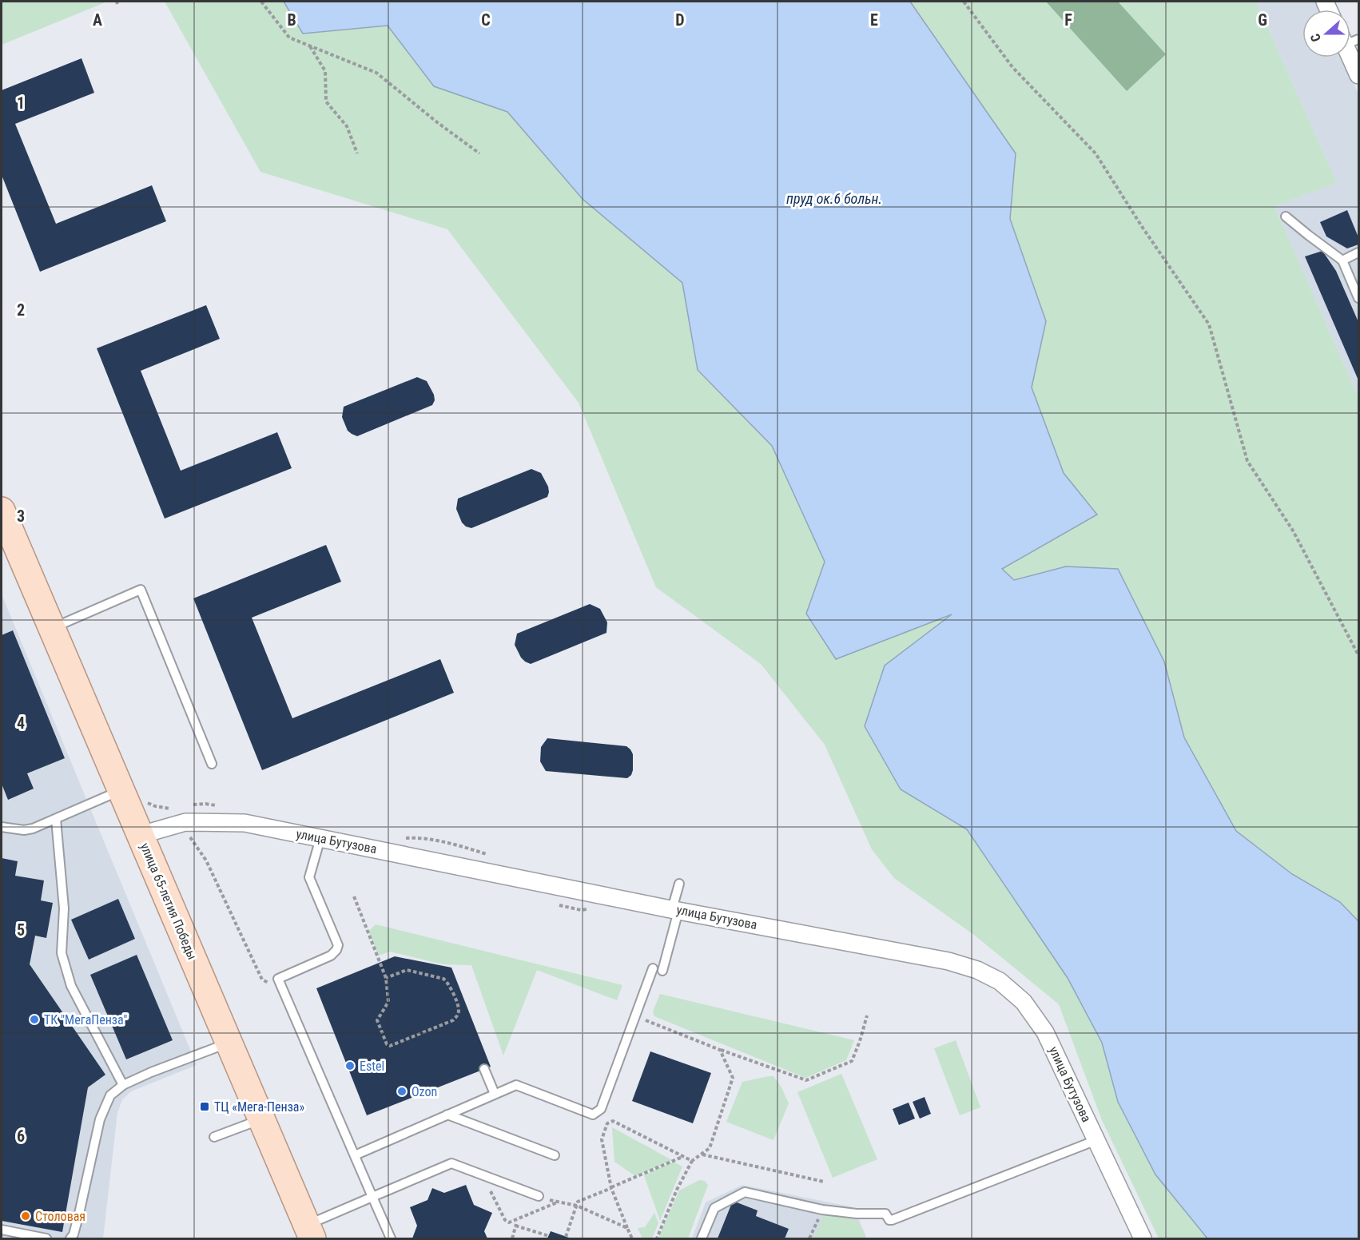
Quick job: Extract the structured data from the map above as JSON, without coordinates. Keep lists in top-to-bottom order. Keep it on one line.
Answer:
{"streets":{"main road":["улица 65-летия Победы"],"street":["улица Бутузова"]},"crossings":[["улица Бутузова","улица 65-летия Победы"]],"water":["пруд ок.6 больн."],"places":{"other":["ТК \"МегаПенза\"","Estel","Ozon","Столовая"],"transit":["ТЦ «Мега-Пенза»"]},"north":"left","grid":{"columns":["A","B","C","D","E","F","G"],"rows":["1","2","3","4","5","6"]}}
